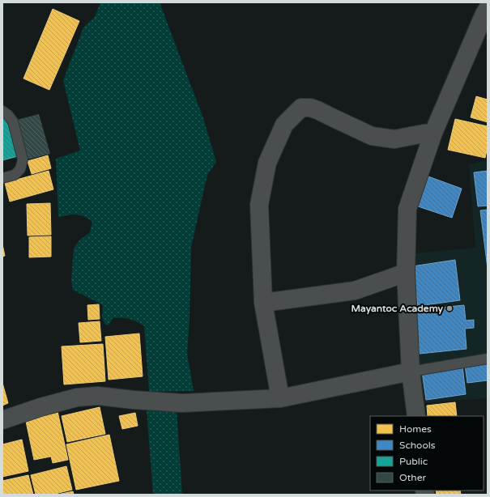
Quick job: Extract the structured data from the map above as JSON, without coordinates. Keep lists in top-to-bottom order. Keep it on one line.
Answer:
{"places":["Mayantoc Academy"],"legend":["Homes","Schools","Public","Other"]}
